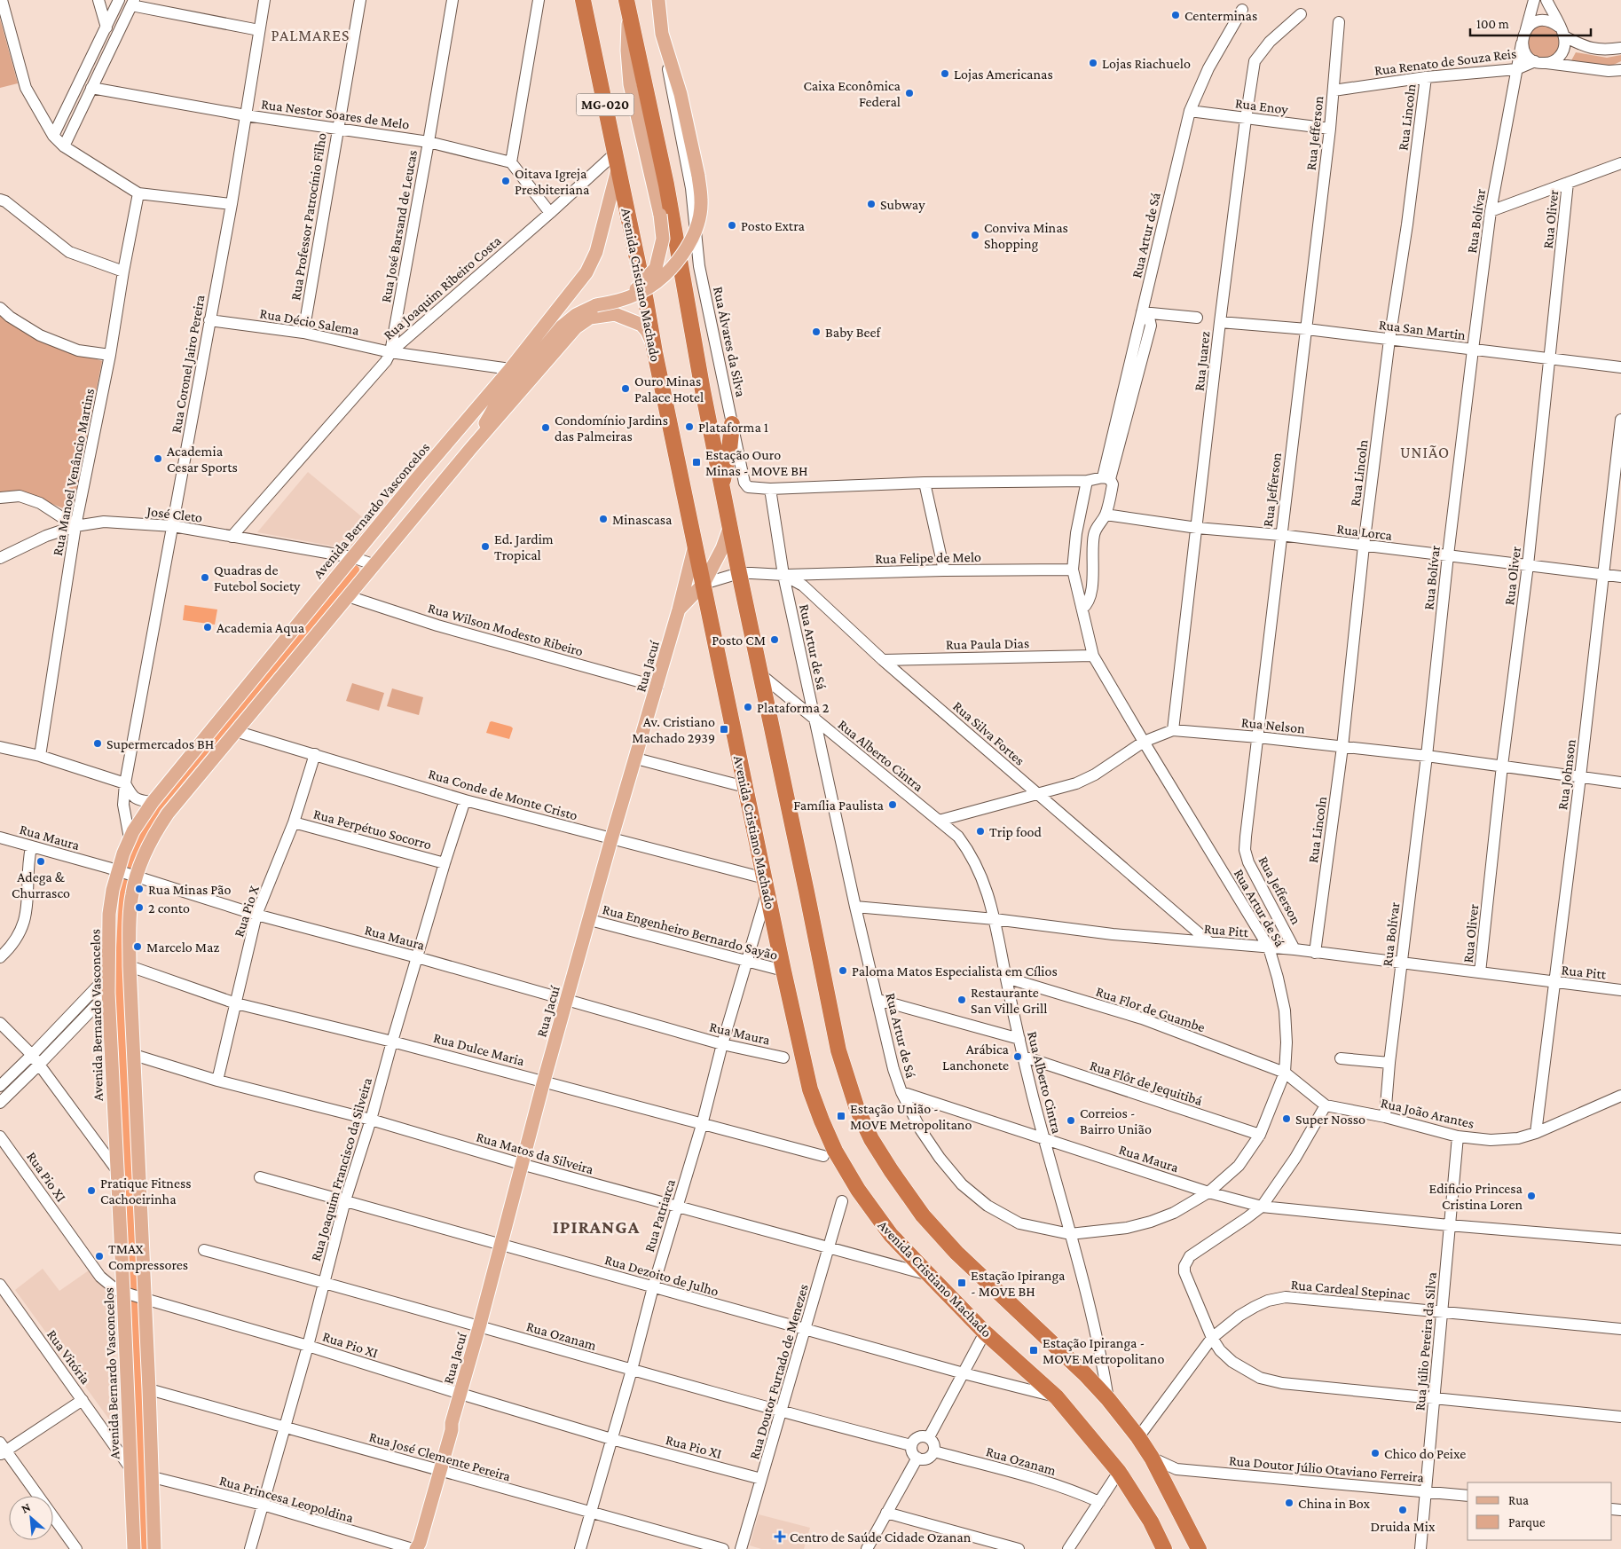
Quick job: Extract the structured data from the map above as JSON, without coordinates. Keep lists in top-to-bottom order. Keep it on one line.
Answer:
{"streets":{"highway":["MG-020","Avenida Cristiano Machado"],"main road":["Rua Álvares da Silva","Avenida Bernardo Vasconcelos","Rua Jacuí"],"street":["Rua Renato de Souza Reis","Rua Enoy","Rua Nestor Soares de Melo","Rua Lincoln","Rua Jefferson","Rua Professor Patrocínio Filho","Rua Oliver","Rua Bolívar","Rua José Barsand de Leucas","Rua Artur de Sá","Rua Joaquim Ribeiro Costa","Rua Décio Salema","Rua San Martin","Rua Juarez","Rua Coronel Jairo Pereira","Rua Manoel Venâncio Martins","José Cleto","Rua Lorca","Rua Felipe de Melo","Rua Wilson Modesto Ribeiro","Rua Paula Dias","Rua Nelson","Rua Silva Fortes","Rua Alberto Cintra","Rua Johnson","Rua Conde de Monte Cristo","Rua Perpétuo Socorro","Rua Maura","Rua Pio X","Rua Pitt","Rua Engenheiro Bernardo Sayão","Rua Flor de Guambe","Rua Dulce Maria","Rua Flôr de Jequitibá","Rua João Arantes","Rua Matos da Silveira","Rua Joaquim Francisco da Silveira","Rua Pio XI","Rua Patriarca","Rua Dezoito de Julho","Rua Cardeal Stepinac","Rua Ozanam","Rua Júlio Pereira da Silva","Rua Vitória","Rua Doutor Furtado de Menezes","Rua José Clemente Pereira","Rua Doutor Júlio Otaviano Ferreira","Rua Princesa Leopoldina"]},"crossings":[["Rua Renato de Souza Reis","Rua Lincoln"],["Rua Renato de Souza Reis","Rua Jefferson"],["Rua Renato de Souza Reis","Rua Bolívar"],["MG-020","Rua Jacuí"],["Rua Enoy","Rua Jefferson"],["Rua Enoy","Rua Artur de Sá"],["Rua Enoy","Rua Juarez"],["Rua Nestor Soares de Melo","Rua Professor Patrocínio Filho"],["Rua Nestor Soares de Melo","Rua José Barsand de Leucas"],["Rua Nestor Soares de Melo","Rua Coronel Jairo Pereira"],["Rua Lincoln","Rua San Martin"],["Rua Lincoln","Rua Lorca"],["Rua Lincoln","Rua Nelson"],["Rua Lincoln","Rua Pitt"],["Rua Jefferson","Rua San Martin"],["Rua Jefferson","Rua Lorca"],["Rua Jefferson","Rua Nelson"],["Rua Jefferson","Rua Pitt"],["Rua Professor Patrocínio Filho","Rua Décio Salema"],["Rua Oliver","Rua San Martin"],["Rua Oliver","Rua Lorca"],["Rua Oliver","Rua Nelson"],["Rua Oliver","Rua Pitt"],["Rua Bolívar","Rua San Martin"],["Rua Bolívar","Rua Lorca"],["Rua Bolívar","Rua Nelson"],["Rua Bolívar","Rua Pitt"],["Rua Bolívar","Rua João Arantes"],["Rua José Barsand de Leucas","Rua Joaquim Ribeiro Costa"],["Rua José Barsand de Leucas","Rua Décio Salema"],["Rua Artur de Sá","Rua Álvares da Silva"],["Rua Artur de Sá","Rua Lorca"],["Rua Artur de Sá","Rua Felipe de Melo"],["Rua Artur de Sá","Rua Paula Dias"],["Rua Artur de Sá","Rua Nelson"],["Rua Artur de Sá","Rua Silva Fortes"],["Rua Artur de Sá","Rua Alberto Cintra"],["Rua Artur de Sá","Rua Maura"],["Rua Artur de Sá","Rua Pitt"],["Rua Artur de Sá","Rua Flor de Guambe"],["Rua Artur de Sá","Rua Flôr de Jequitibá"],["Rua Artur de Sá","Rua João Arantes"],["Avenida Cristiano Machado","Rua Joaquim Ribeiro Costa"],["Avenida Cristiano Machado","Avenida Bernardo Vasconcelos"],["Avenida Cristiano Machado","Rua Jacuí"],["Avenida Cristiano Machado","Rua Conde de Monte Cristo"],["Avenida Cristiano Machado","Rua Engenheiro Bernardo Sayão"],["Avenida Cristiano Machado","Rua Matos da Silveira"],["Avenida Cristiano Machado","Rua Patriarca"],["Avenida Cristiano Machado","Rua Dezoito de Julho"],["Rua Joaquim Ribeiro Costa","Rua Décio Salema"],["Rua Joaquim Ribeiro Costa","José Cleto"],["Rua Décio Salema","Rua Coronel Jairo Pereira"],["Rua Décio Salema","Avenida Bernardo Vasconcelos"],["Rua San Martin","Rua Juarez"],["Rua Juarez","Rua Lorca"],["Rua Juarez","Rua Nelson"],["Rua Coronel Jairo Pereira","Avenida Bernardo Vasconcelos"],["Rua Coronel Jairo Pereira","José Cleto"],["Rua Manoel Venâncio Martins","José Cleto"],["Avenida Bernardo Vasconcelos","José Cleto"],["Avenida Bernardo Vasconcelos","Rua Maura"],["Avenida Bernardo Vasconcelos","Rua Pio XI"],["Avenida Bernardo Vasconcelos","Rua Vitória"],["Rua Lorca","Rua Johnson"],["Rua Felipe de Melo","Rua Silva Fortes"],["Rua Wilson Modesto Ribeiro","Rua Jacuí"],["Rua Paula Dias","Rua Silva Fortes"],["Rua Jacuí","Rua Silva Fortes"],["Rua Jacuí","Rua Conde de Monte Cristo"],["Rua Jacuí","Rua Maura"],["Rua Jacuí","Rua Engenheiro Bernardo Sayão"],["Rua Jacuí","Rua Dulce Maria"],["Rua Jacuí","Rua Matos da Silveira"],["Rua Jacuí","Rua Pio XI"],["Rua Jacuí","Rua Dezoito de Julho"],["Rua Jacuí","Rua Ozanam"],["Rua Jacuí","Rua José Clemente Pereira"],["Rua Nelson","Rua Silva Fortes"],["Rua Nelson","Rua Alberto Cintra"],["Rua Nelson","Rua Johnson"],["Rua Silva Fortes","Rua Pitt"],["Rua Alberto Cintra","Rua Maura"],["Rua Alberto Cintra","Rua Pitt"],["Rua Alberto Cintra","Rua Flor de Guambe"],["Rua Alberto Cintra","Rua Flôr de Jequitibá"],["Rua Johnson","Rua Pitt"],["Rua Johnson","Rua João Arantes"],["Rua Conde de Monte Cristo","Rua Pio X"],["Rua Conde de Monte Cristo","Rua Joaquim Francisco da Silveira"],["Rua Conde de Monte Cristo","Rua Patriarca"],["Rua Perpétuo Socorro","Rua Pio X"],["Rua Perpétuo Socorro","Rua Joaquim Francisco da Silveira"],["Rua Maura","Rua Pio X"],["Rua Maura","Rua Joaquim Francisco da Silveira"],["Rua Maura","Rua Patriarca"],["Rua Maura","Rua Júlio Pereira da Silva"],["Rua Pio X","Rua Dulce Maria"],["Rua Pio X","Rua Matos da Silveira"],["Rua Engenheiro Bernardo Sayão","Rua Patriarca"],["Rua Flor de Guambe","Rua João Arantes"],["Rua Dulce Maria","Rua Joaquim Francisco da Silveira"],["Rua Dulce Maria","Rua Patriarca"],["Rua João Arantes","Rua Júlio Pereira da Silva"],["Rua Matos da Silveira","Rua Joaquim Francisco da Silveira"],["Rua Matos da Silveira","Rua Patriarca"],["Rua Matos da Silveira","Rua Doutor Furtado de Menezes"],["Rua Joaquim Francisco da Silveira","Rua Pio XI"],["Rua Joaquim Francisco da Silveira","Rua Dezoito de Julho"],["Rua Joaquim Francisco da Silveira","Rua Ozanam"],["Rua Joaquim Francisco da Silveira","Rua José Clemente Pereira"],["Rua Joaquim Francisco da Silveira","Rua Princesa Leopoldina"],["Rua Pio XI","Rua Patriarca"],["Rua Pio XI","Rua Doutor Furtado de Menezes"],["Rua Patriarca","Rua Dezoito de Julho"],["Rua Patriarca","Rua Ozanam"],["Rua Patriarca","Rua José Clemente Pereira"],["Rua Dezoito de Julho","Rua Doutor Furtado de Menezes"],["Rua Cardeal Stepinac","Rua Júlio Pereira da Silva"],["Rua Ozanam","Rua Doutor Furtado de Menezes"],["Rua Júlio Pereira da Silva","Rua Doutor Júlio Otaviano Ferreira"]],"districts":["PALMARES","UNIÃO","IPIRANGA"],"places":{"other":["Centerminas","Lojas Riachuelo","Lojas Americanas","Caixa Econômica Federal","Oitava Igreja Presbiteriana","Subway","Posto Extra","Conviva Minas Shopping","Baby Beef","Ouro Minas Palace Hotel","Plataforma 1","Condomínio Jardins das Palmeiras","Academia Cesar Sports","Minascasa","Ed. Jardim Tropical","Quadras de Futebol Society","Academia Aqua","Posto CM","Plataforma 2","Supermercados BH","Família Paulista","Trip food","Adega & Churrasco","Rua Minas Pão","2 conto","Marcelo Maz","Paloma Matos Especialista em Cílios","Restaurante San Ville Grill","Arábica Lanchonete","Super Nosso","Correios - Bairro União","Pratique Fitness Cachoeirinha","Edificio Princesa Cristina Loren","TMAX Compressores","Chico do Peixe","China in Box","Druida Mix"],"transit":["Estação Ouro Minas - MOVE BH","Av. Cristiano Machado 2939","Estação União - MOVE Metropolitano","Estação Ipiranga - MOVE BH","Estação Ipiranga - MOVE Metropolitano"],"health":["Centro de Saúde Cidade Ozanan"]},"legend":["Rua","Parque"],"scale_bar":"100 m","north":"top left"}
